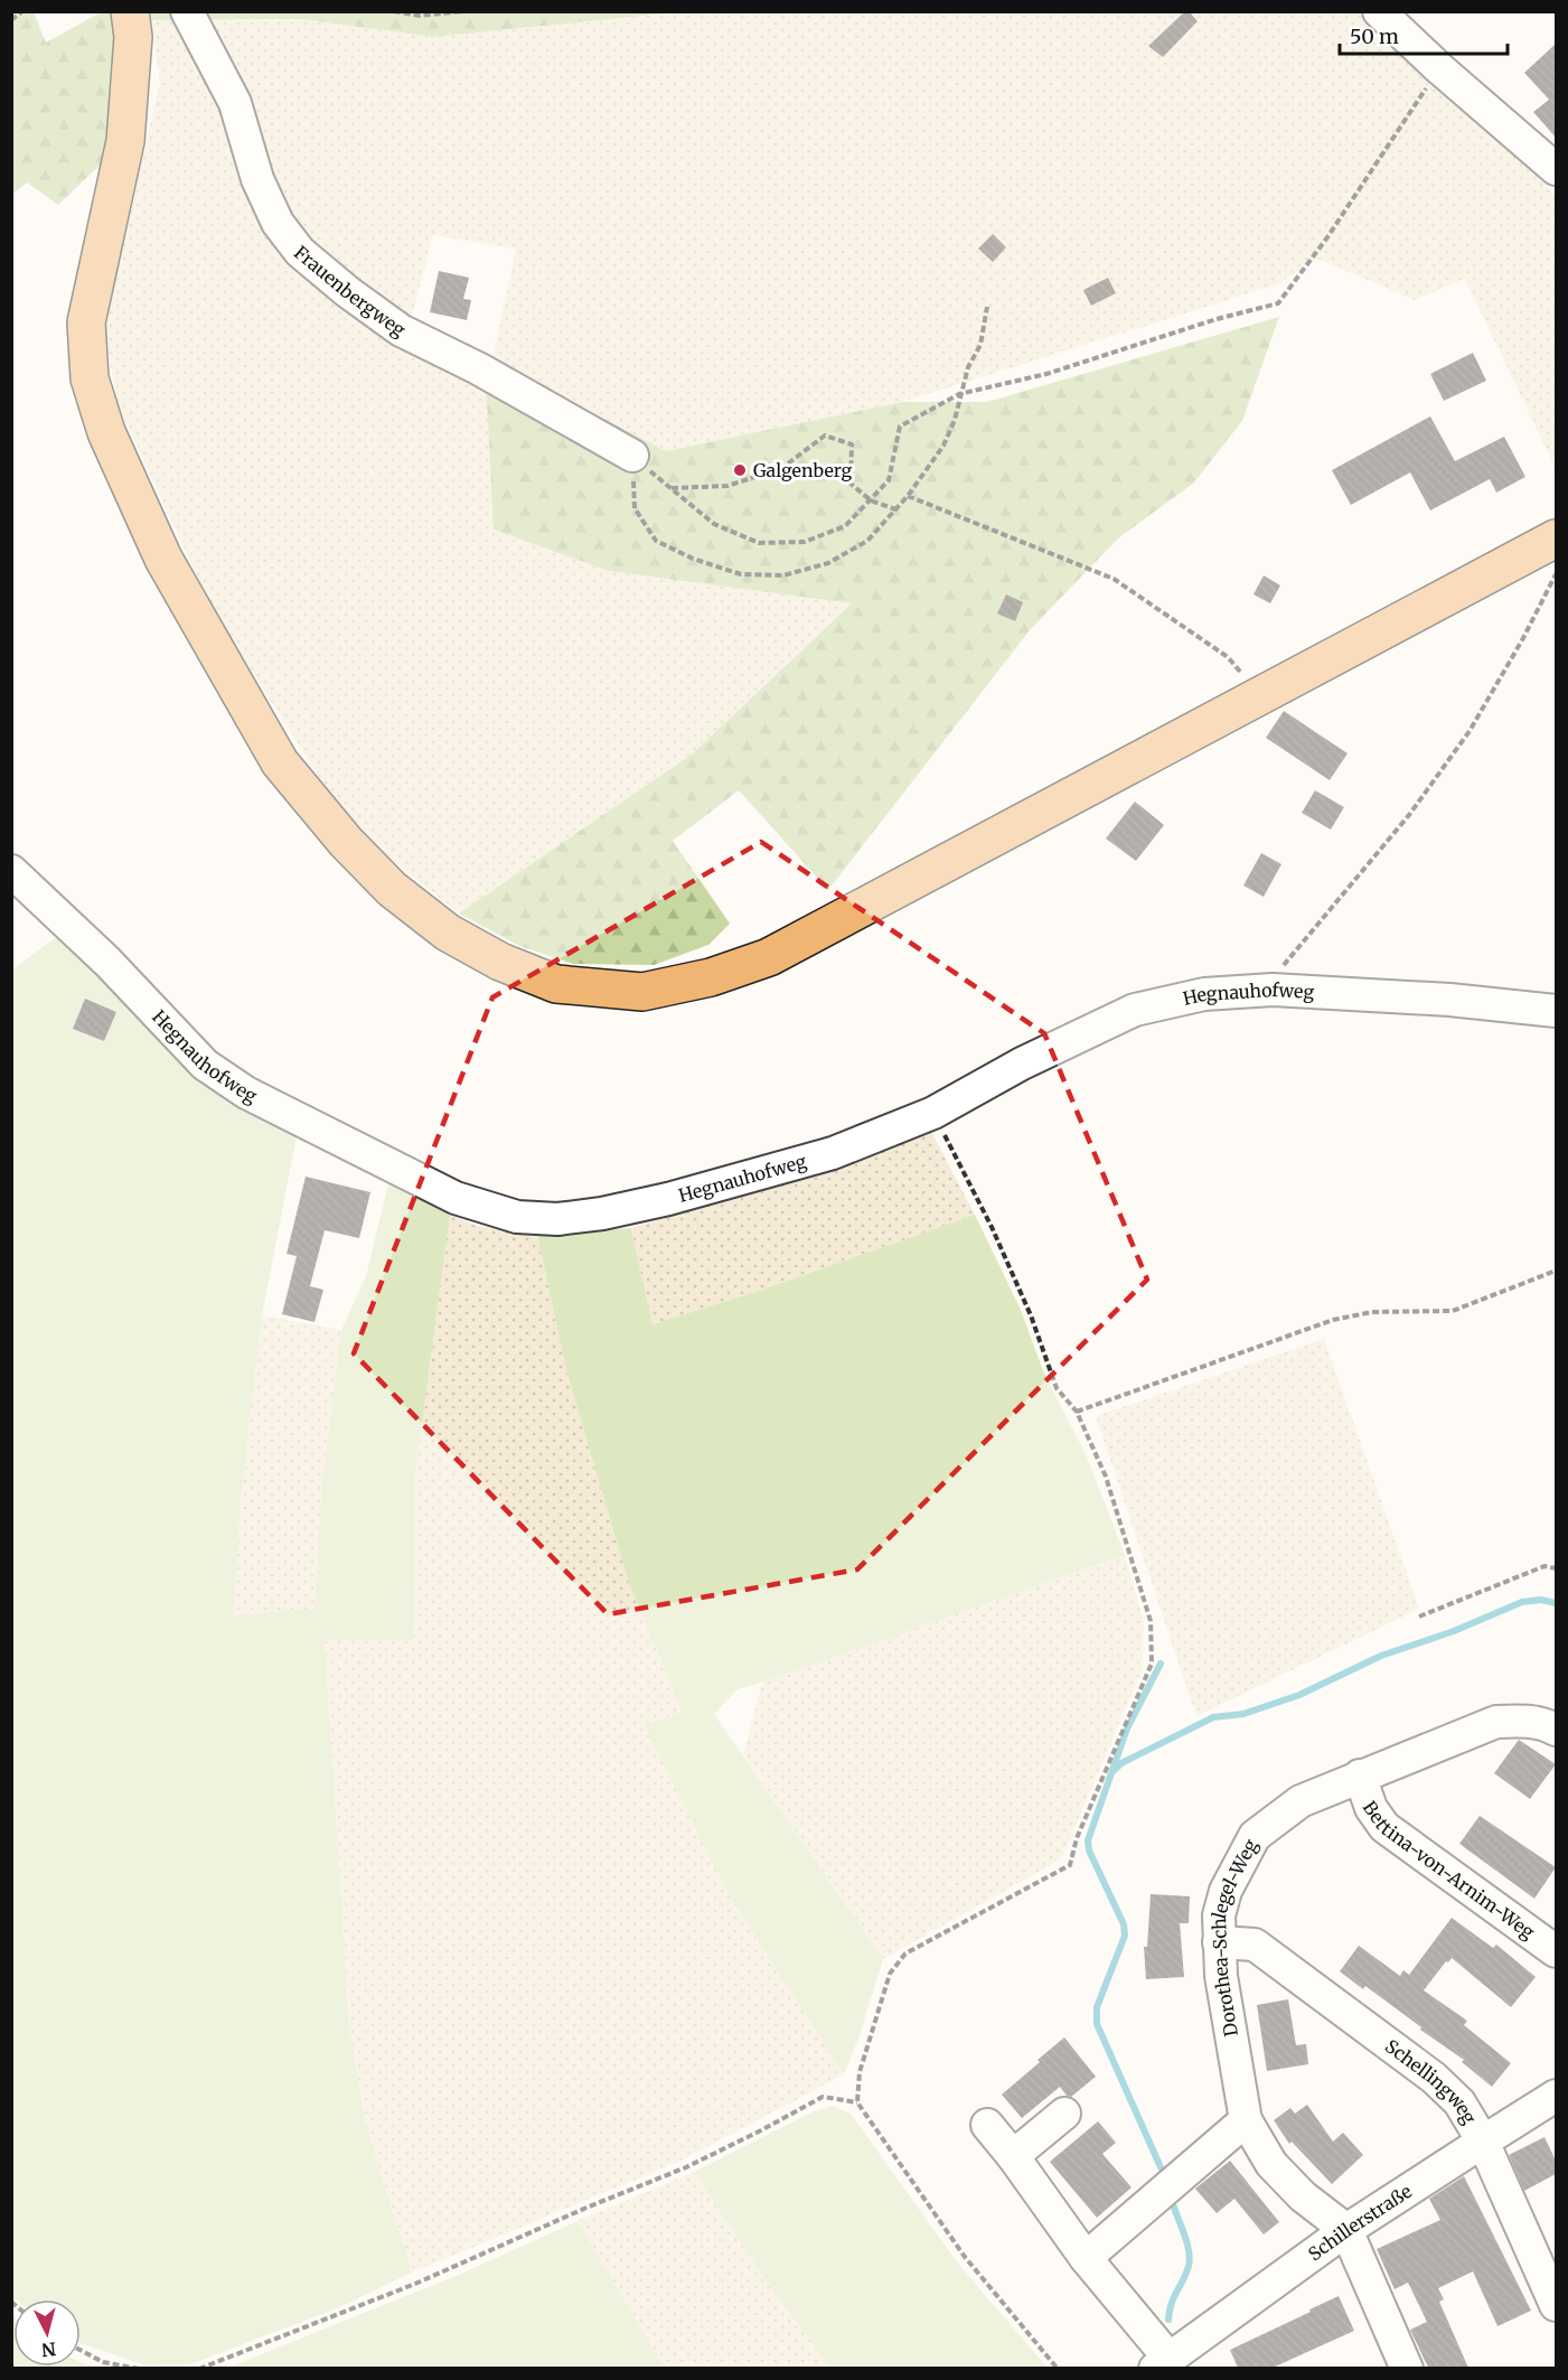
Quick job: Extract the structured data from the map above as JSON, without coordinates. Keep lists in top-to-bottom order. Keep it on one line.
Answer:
{"streets":{"street":["Frauenbergweg","Hegnauhofweg","Bettina-von-Arnim-Weg","Dorothea-Schlegel-Weg","Schellingweg","Schillerstraße"]},"crossings":[["Bettina-von-Arnim-Weg","Dorothea-Schlegel-Weg"],["Dorothea-Schlegel-Weg","Schellingweg"],["Schellingweg","Schillerstraße"]],"places":["Galgenberg"],"scale_bar":"50 m","north":"bottom"}
